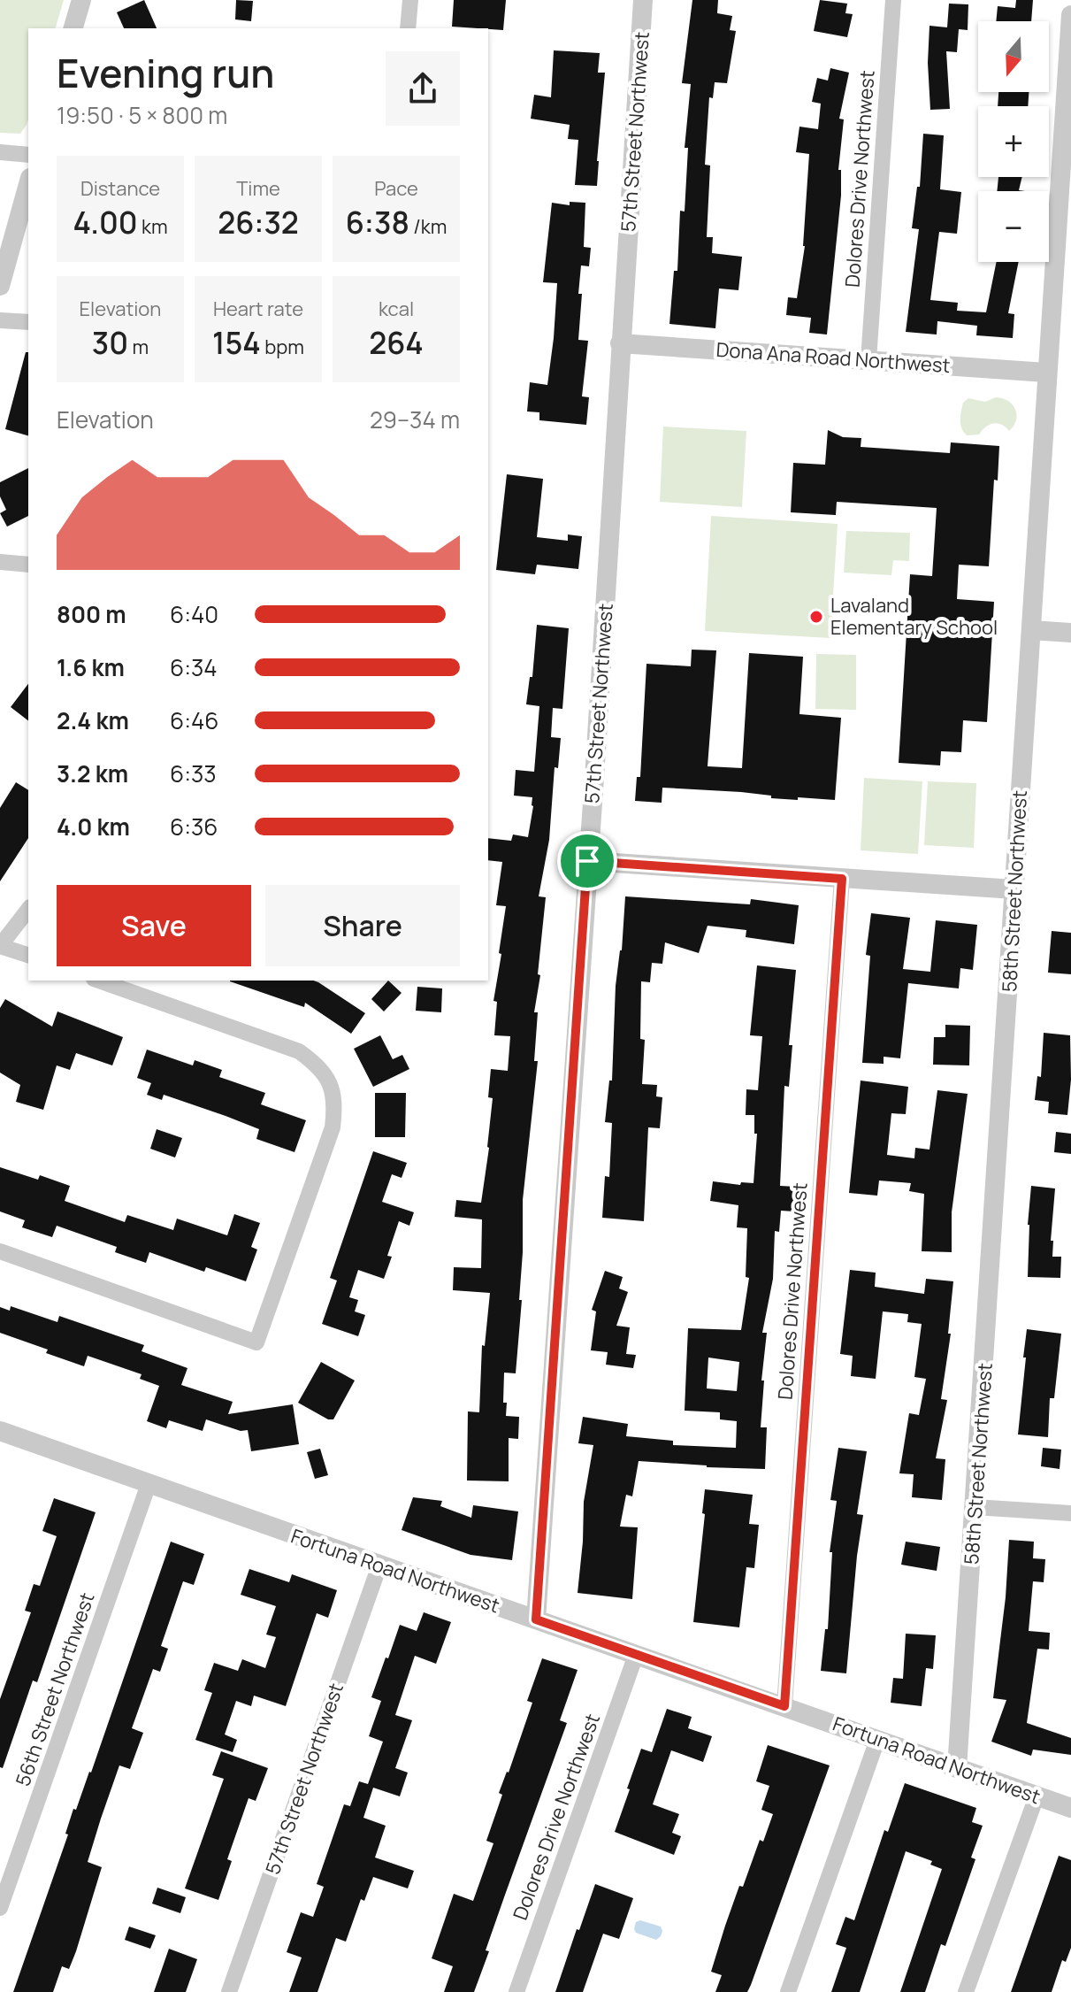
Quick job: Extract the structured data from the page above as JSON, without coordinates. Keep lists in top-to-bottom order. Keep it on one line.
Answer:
{"streets":{"street":["57th Street Northwest","Dolores Drive Northwest","Dona Ana Road Northwest","58th Street Northwest","Fortuna Road Northwest","56th Street Northwest"]},"crossings":[["57th Street Northwest","Dona Ana Road Northwest"],["57th Street Northwest","Fortuna Road Northwest"],["Dolores Drive Northwest","Dona Ana Road Northwest"],["Dolores Drive Northwest","Fortuna Road Northwest"],["Dona Ana Road Northwest","58th Street Northwest"],["58th Street Northwest","Fortuna Road Northwest"],["Fortuna Road Northwest","56th Street Northwest"]],"places":["Lavaland Elementary School"],"north":"bottom","page":{"map_buttons":["+","−"],"heading":["Evening run","19:50 · 5 × 800 m"],"stats":[["Distance","4.00 km"],["Time","26:32"],["Pace","6:38 /km"],["Elevation","30 m"],["Heart rate","154 bpm"],["kcal","264"]],"chart":["Elevation","29–34 m"],"list":[{"name":"800 m","note":"6:40"},{"name":"1.6 km","note":"6:34"},{"name":"2.4 km","note":"6:46"},{"name":"3.2 km","note":"6:33"},{"name":"4.0 km","note":"6:36"}],"buttons":["Save","Share"]}}
